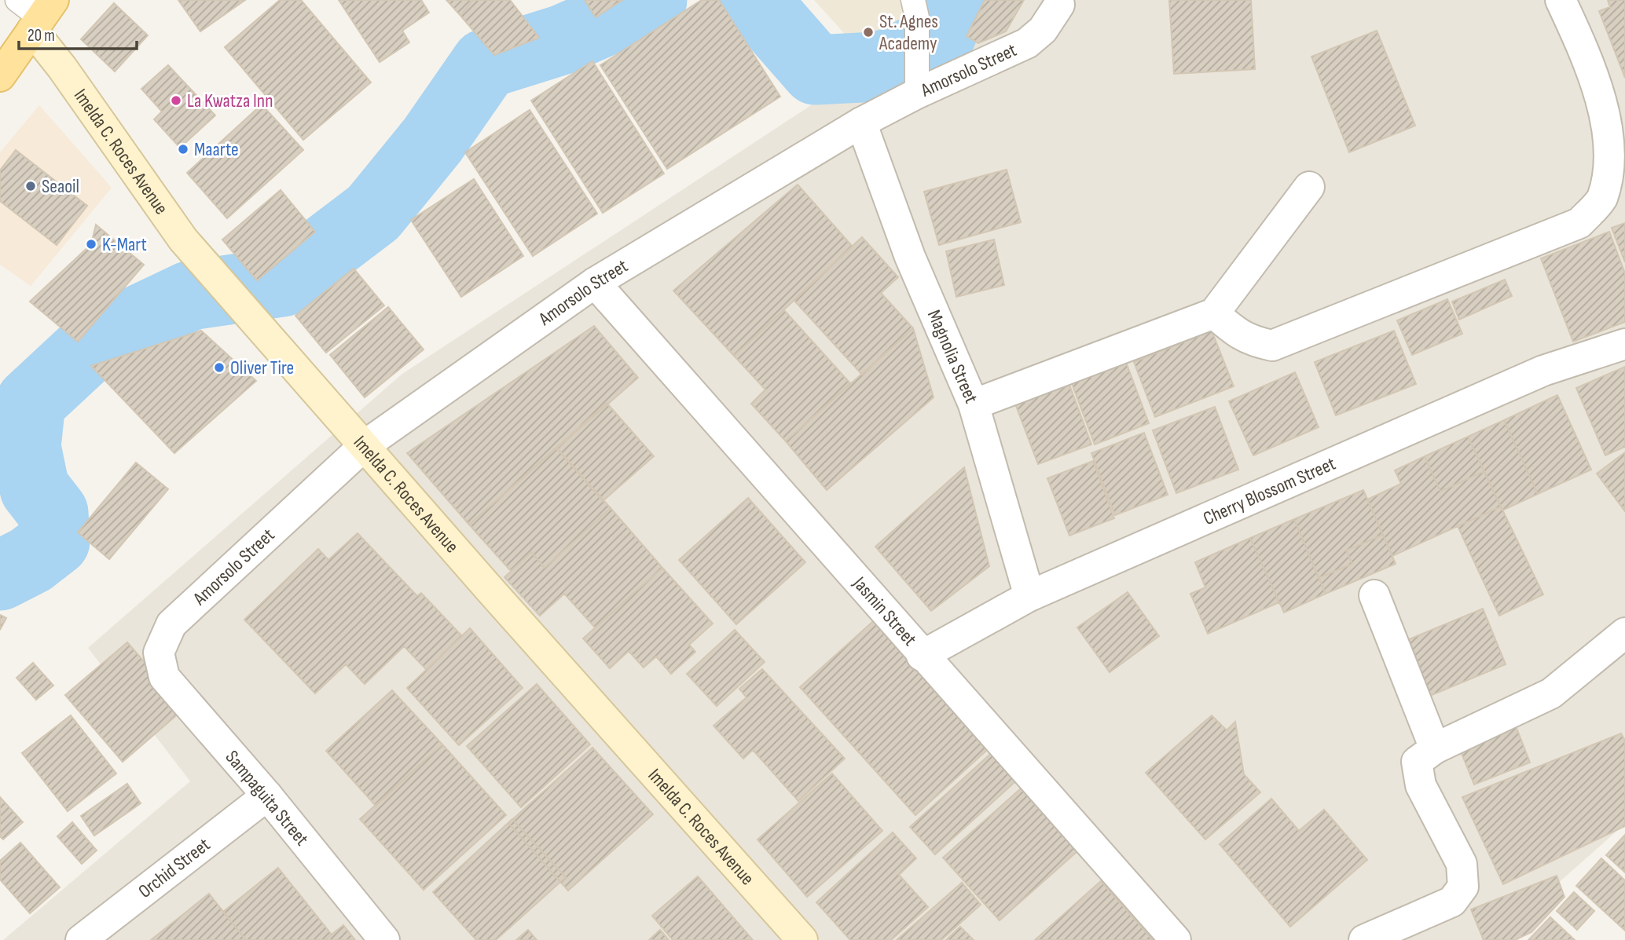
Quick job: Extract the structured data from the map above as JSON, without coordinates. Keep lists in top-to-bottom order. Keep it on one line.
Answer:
{"streets":{"main road":["Imelda C. Roces Avenue"],"street":["Amorsolo Street","Magnolia Street","Cherry Blossom Street","Jasmin Street","Sampaguita Street","Orchid Street"]},"crossings":[["Amorsolo Street","Imelda C. Roces Avenue"],["Amorsolo Street","Magnolia Street"],["Amorsolo Street","Jasmin Street"],["Amorsolo Street","Sampaguita Street"],["Magnolia Street","Cherry Blossom Street"],["Cherry Blossom Street","Jasmin Street"],["Sampaguita Street","Orchid Street"]],"places":["St. Agnes Academy","La Kwatza Inn","Maarte","Seaoil","K-Mart","Oliver Tire"],"scale_bar":"20 m"}
